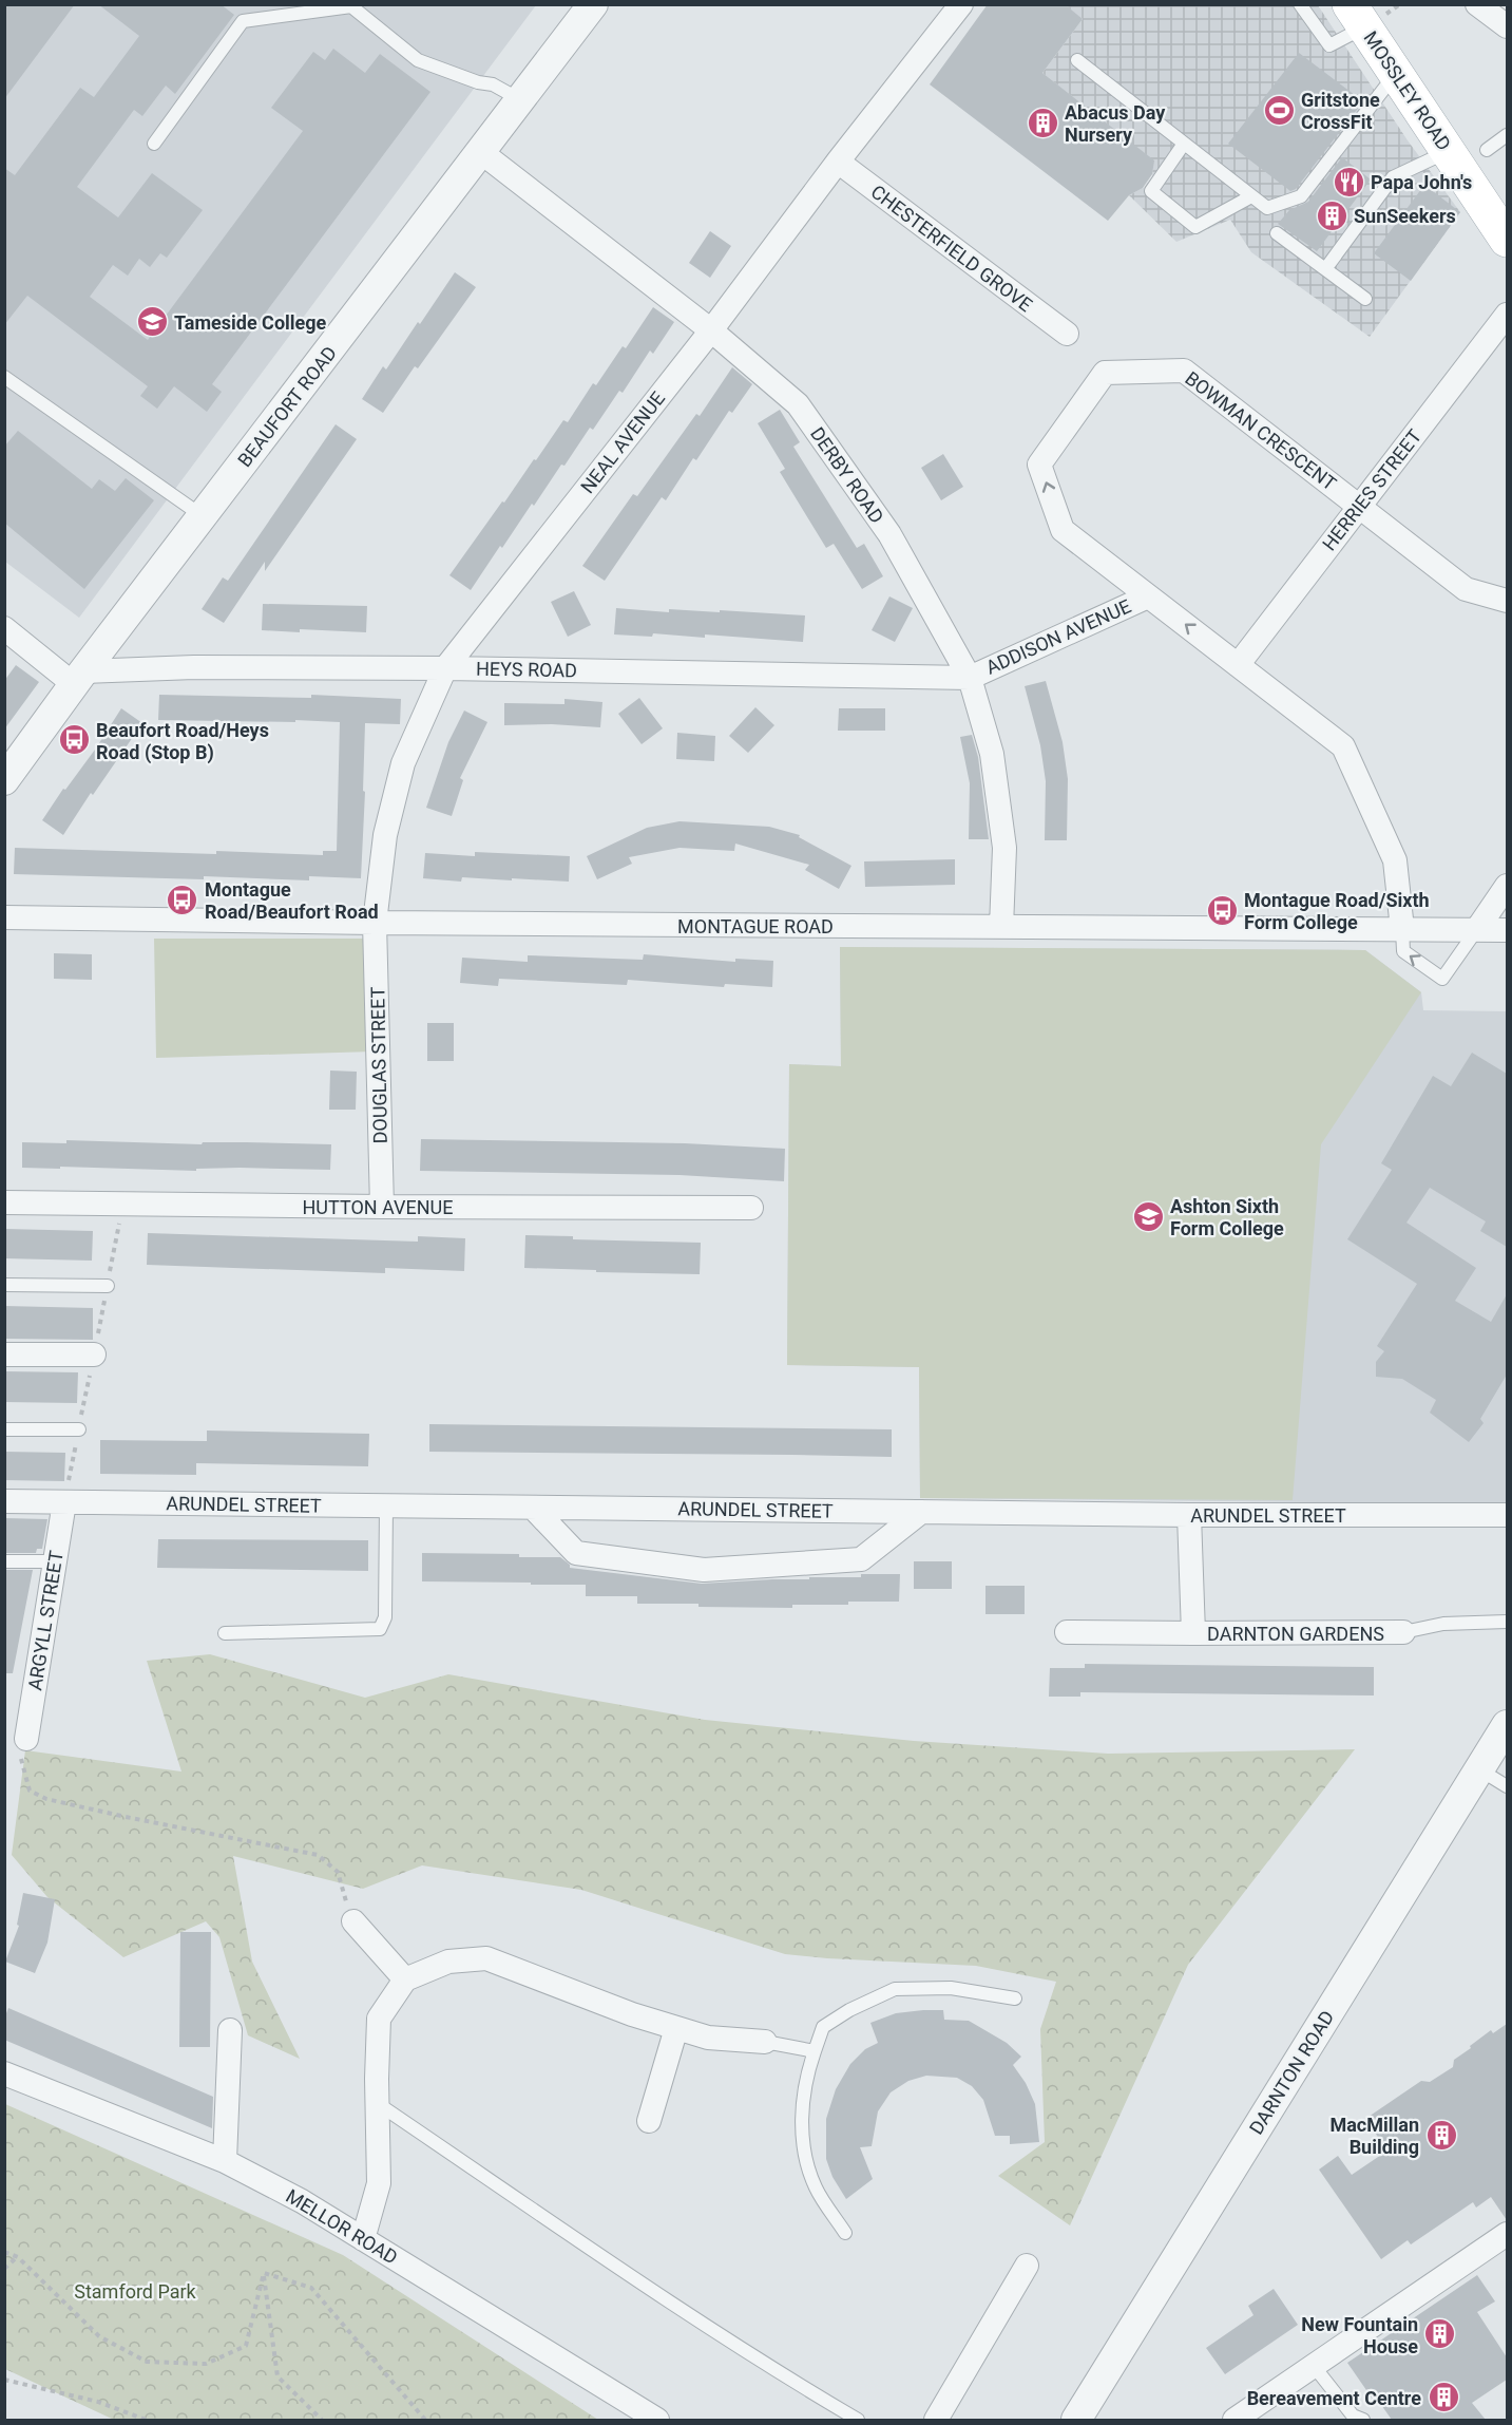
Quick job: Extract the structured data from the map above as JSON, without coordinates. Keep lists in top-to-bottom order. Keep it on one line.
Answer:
{"streets":{"main road":["MOSSLEY ROAD"],"street":["CHESTERFIELD GROVE","BEAUFORT ROAD","BOWMAN CRESCENT","NEAL AVENUE","DERBY ROAD","HERRIES STREET","ADDISON AVENUE","HEYS ROAD","MONTAGUE ROAD","DOUGLAS STREET","HUTTON AVENUE","ARUNDEL STREET","ARGYLL STREET","DARNTON GARDENS","DARNTON ROAD","MELLOR ROAD"]},"crossings":[["CHESTERFIELD GROVE","NEAL AVENUE"],["BEAUFORT ROAD","DERBY ROAD"],["BEAUFORT ROAD","HEYS ROAD"],["BOWMAN CRESCENT","HERRIES STREET"],["BOWMAN CRESCENT","ADDISON AVENUE"],["BOWMAN CRESCENT","MONTAGUE ROAD"],["NEAL AVENUE","DERBY ROAD"],["NEAL AVENUE","HEYS ROAD"],["NEAL AVENUE","MONTAGUE ROAD"],["NEAL AVENUE","DOUGLAS STREET"],["DERBY ROAD","ADDISON AVENUE"],["DERBY ROAD","HEYS ROAD"],["DERBY ROAD","MONTAGUE ROAD"],["ADDISON AVENUE","HEYS ROAD"],["MONTAGUE ROAD","DOUGLAS STREET"],["DOUGLAS STREET","HUTTON AVENUE"],["ARUNDEL STREET","ARGYLL STREET"],["ARUNDEL STREET","DARNTON GARDENS"]],"parks":["Stamford Park"],"places":{"sports":["Gritstone CrossFit"],"building":["Abacus Day Nursery","SunSeekers","MacMillan Building","New Fountain House","Bereavement Centre"],"restaurant":["Papa John's"],"school or university":["Tameside College","Ashton Sixth Form College"],"bus stop":["Beaufort Road/Heys Road (Stop B)","Montague Road/Beaufort Road","Montague Road/Sixth Form College"]}}
